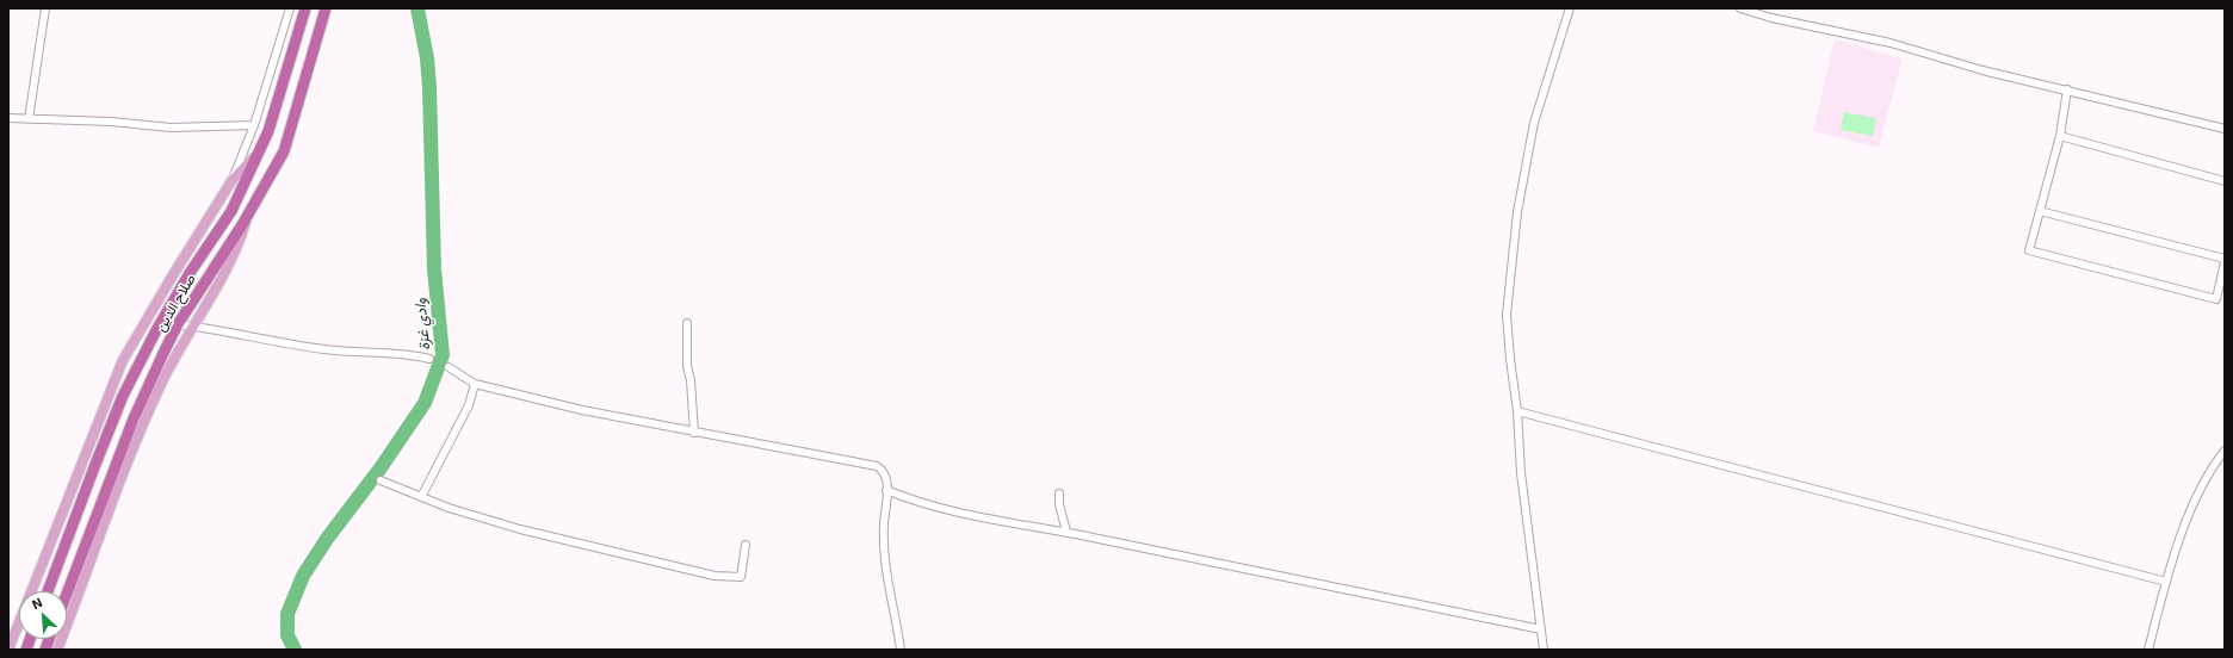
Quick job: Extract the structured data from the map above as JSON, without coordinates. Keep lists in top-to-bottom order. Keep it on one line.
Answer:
{"streets":{"highway":["صلاح الدين"]},"water":["وادي غزة"],"north":"top left"}
